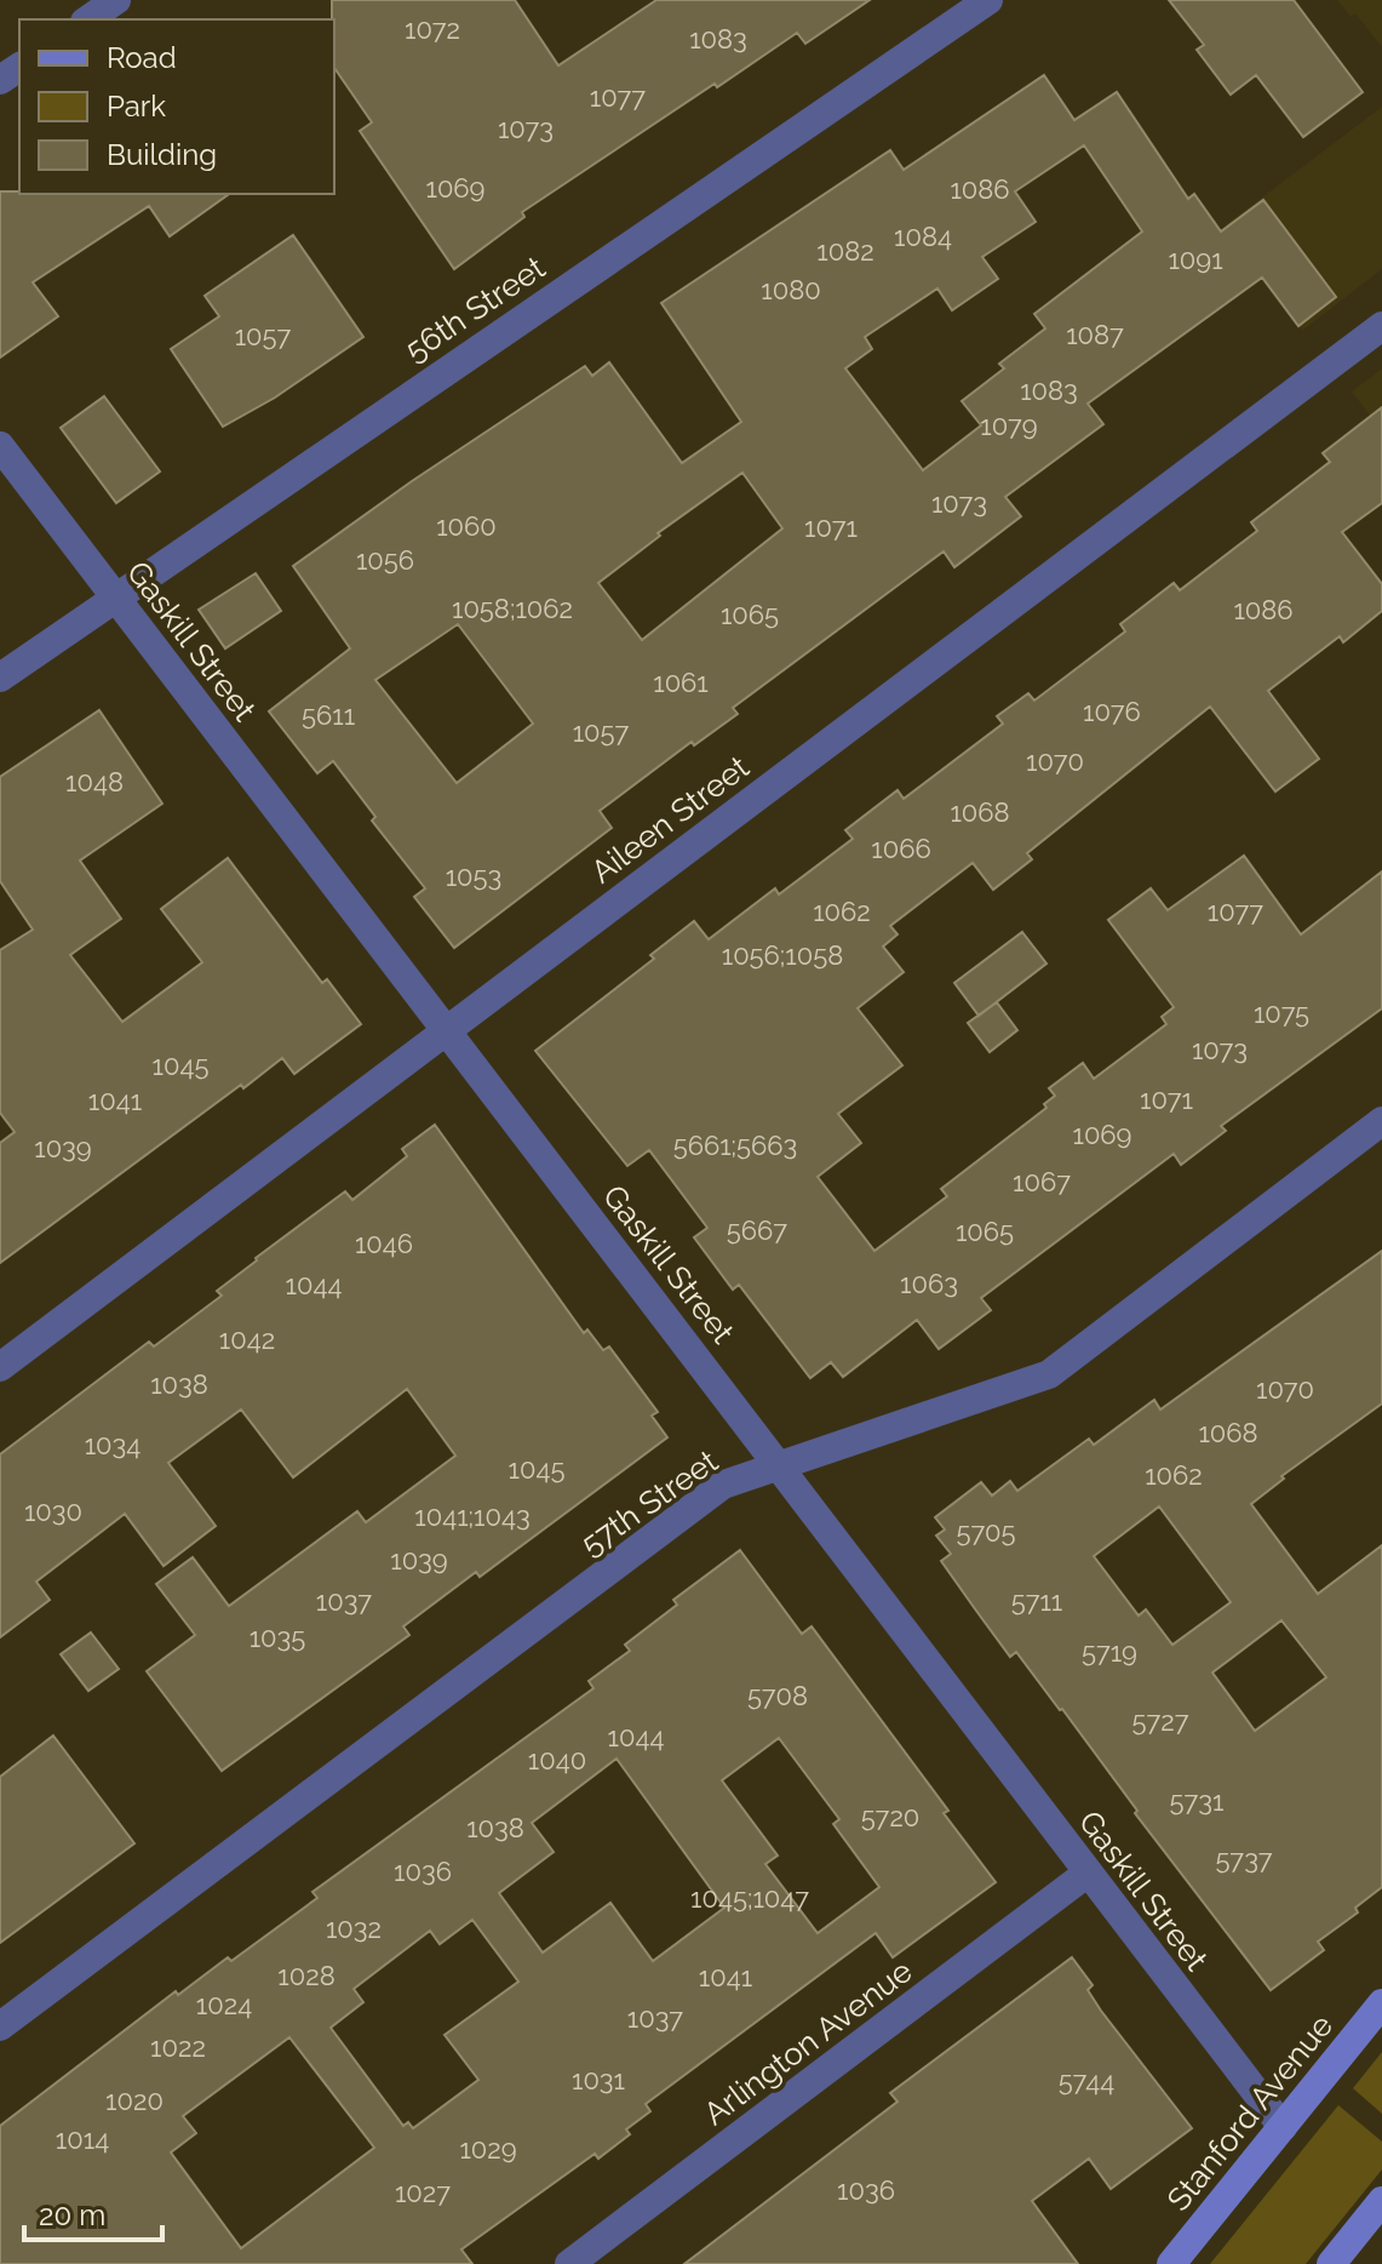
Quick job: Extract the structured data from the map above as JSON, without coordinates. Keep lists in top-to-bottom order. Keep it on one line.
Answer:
{"streets":{"main road":["Stanford Avenue"],"street":["56th Street","Gaskill Street","Aileen Street","57th Street","Arlington Avenue"]},"crossings":[["56th Street","Gaskill Street"],["Gaskill Street","Aileen Street"],["Gaskill Street","57th Street"],["Gaskill Street","Arlington Avenue"],["Gaskill Street","Stanford Avenue"]],"house_numbers":["1072","1083","1077","1073","1069","1086","1084","1082","1091","1080","1087","1057","1083","1079","1073","1060","1071","1056","1058;1062","1086","1065","1061","1076","5611","1057","1070","1048","1068","1066","1053","1062","1077","1056;1058","1075","1073","1045","1071","1041","1069","5661;5663","1039","1067","5667","1065","1046","1063","1044","1042","1038","1070","1068","1034","1045","1062","1030","1041;1043","5705","1039","1037","5711","1035","5719","5708","5727","1044","1040","5731","5720","1038","5737","1036","1045;1047","1032","1028","1041","1024","1037","1022","1031","5744","1020","1014","1029","1036","1027"],"legend":["Road","Park","Building"],"scale_bar":"20 m"}
